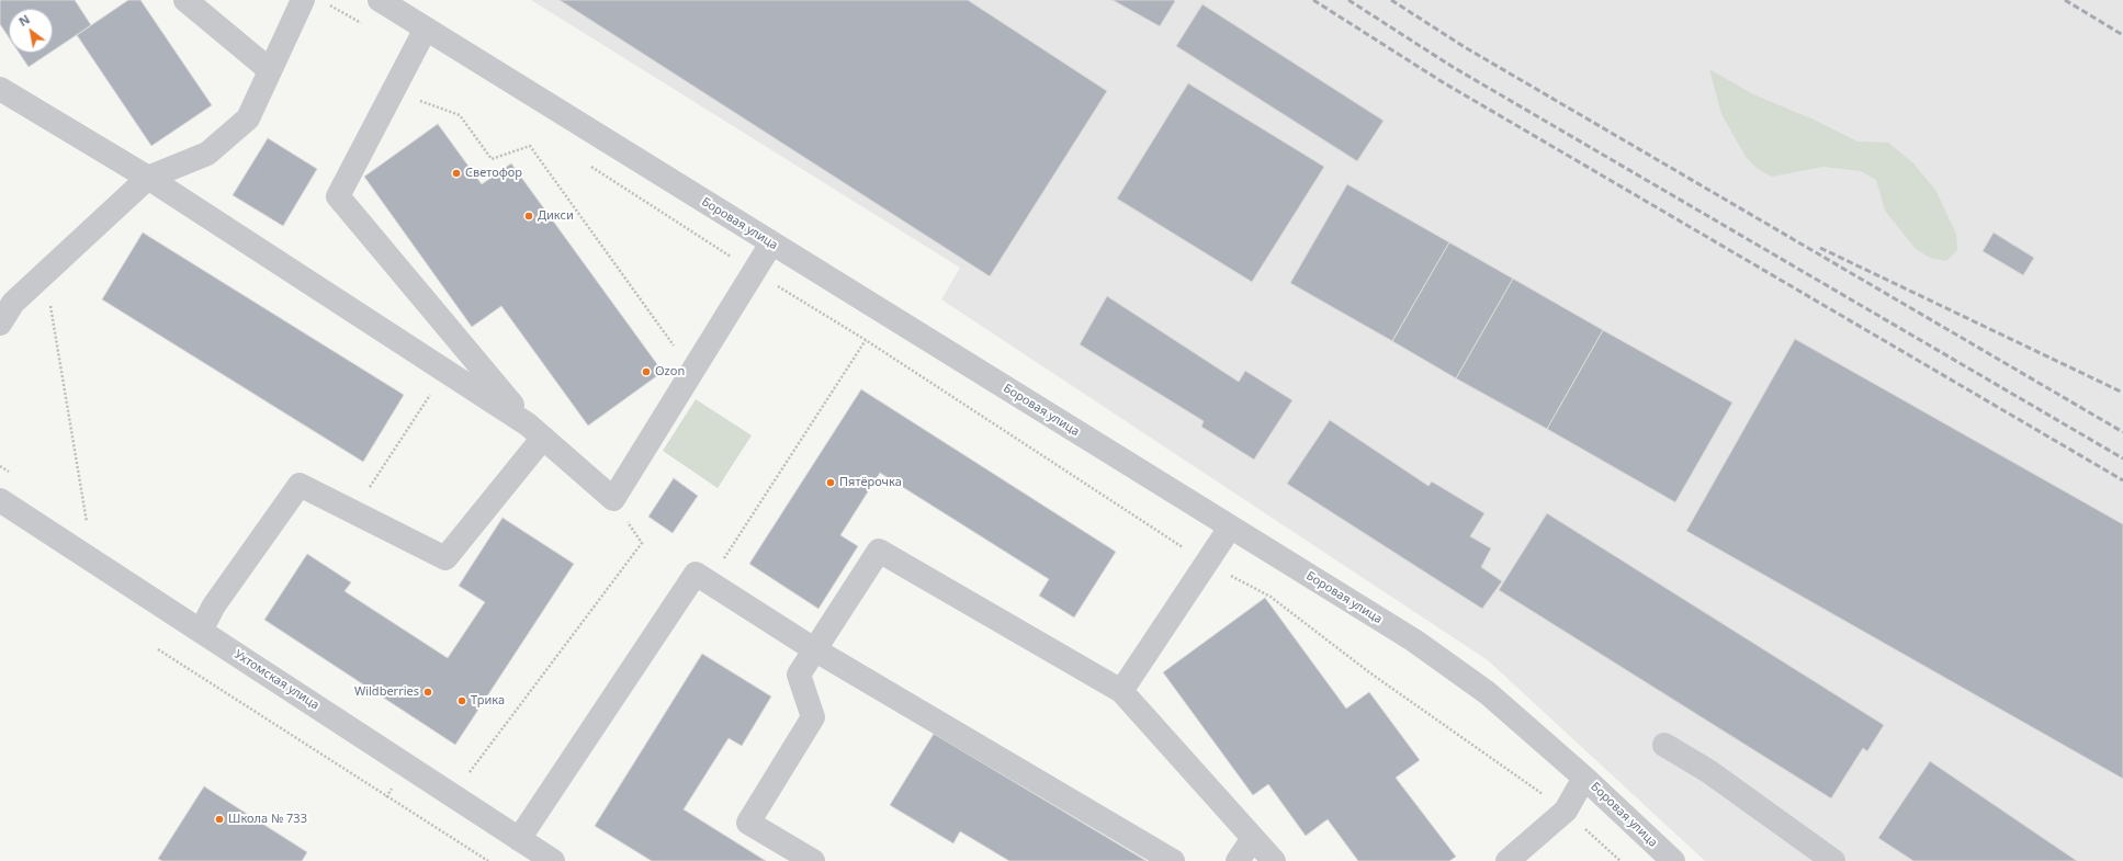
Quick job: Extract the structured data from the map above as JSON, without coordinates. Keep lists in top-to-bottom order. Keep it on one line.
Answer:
{"streets":{"street":["Боровая улица","Ухтомская улица"]},"places":["Светофор","Дикси","Ozon","Пятёрочка","Wildberries","Трика","Школа № 733"],"north":"top left"}
